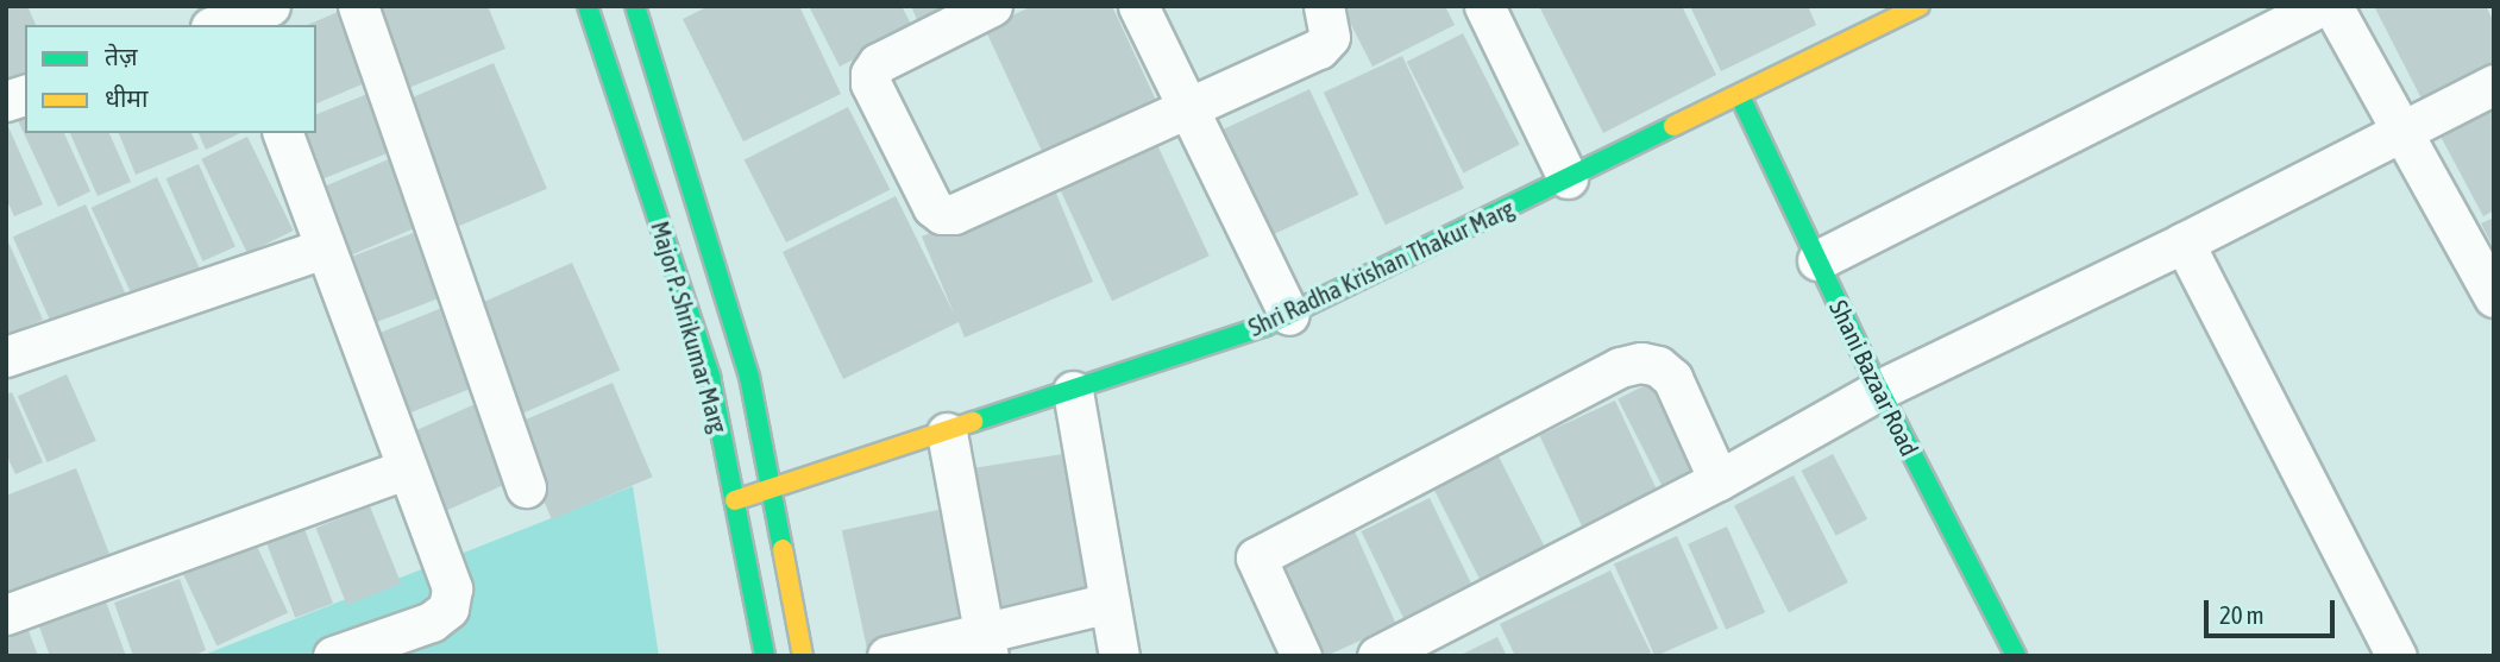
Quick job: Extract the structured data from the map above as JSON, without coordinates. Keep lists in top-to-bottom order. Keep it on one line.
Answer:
{"streets":{"street":["Shri Radha Krishan Thakur Marg","Major P. Shrikumar Marg","Shani Bazaar Road"]},"crossings":[["Shri Radha Krishan Thakur Marg","Major P. Shrikumar Marg"],["Shri Radha Krishan Thakur Marg","Shani Bazaar Road"]],"legend":["तेज़","धीमा"],"scale_bar":"20 m"}
